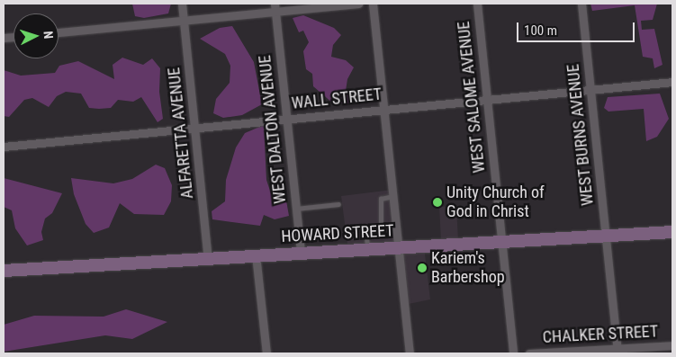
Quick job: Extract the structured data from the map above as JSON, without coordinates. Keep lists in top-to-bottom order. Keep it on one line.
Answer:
{"streets":{"main road":["HOWARD STREET"],"street":["WEST SALOME AVENUE","WALL STREET","WEST DALTON AVENUE","ALFARETTA AVENUE","WEST BURNS AVENUE","CHALKER STREET"]},"crossings":[["WEST SALOME AVENUE","WALL STREET"],["WEST SALOME AVENUE","HOWARD STREET"],["WALL STREET","WEST DALTON AVENUE"],["WALL STREET","ALFARETTA AVENUE"],["WALL STREET","WEST BURNS AVENUE"],["WEST DALTON AVENUE","HOWARD STREET"],["ALFARETTA AVENUE","HOWARD STREET"],["WEST BURNS AVENUE","HOWARD STREET"],["WEST BURNS AVENUE","CHALKER STREET"]],"places":["Unity Church of God in Christ","Kariem's Barbershop"],"scale_bar":"100 m","north":"right"}
